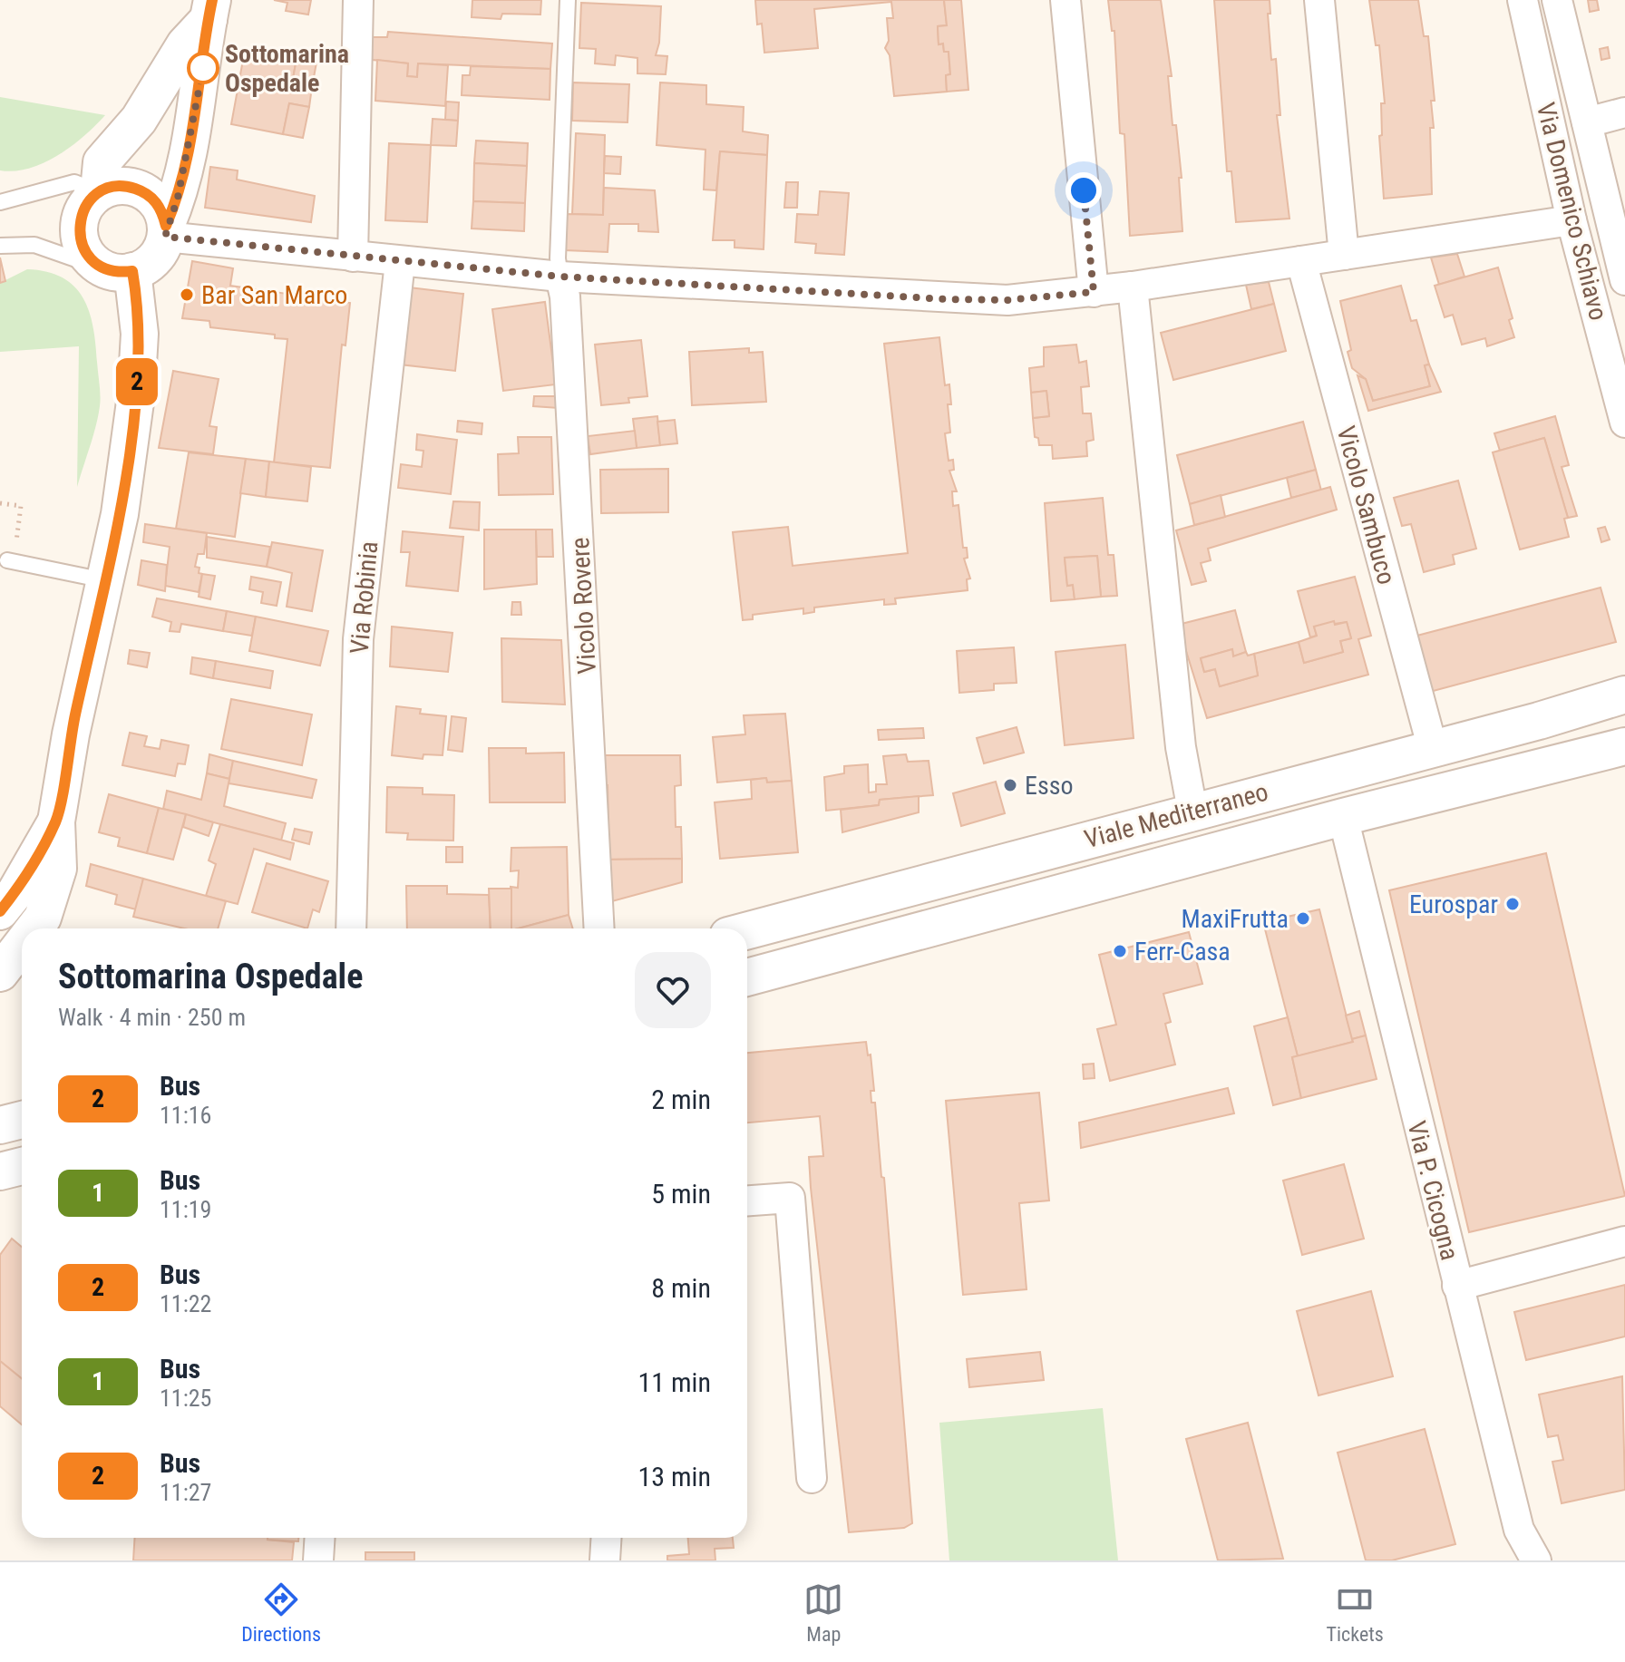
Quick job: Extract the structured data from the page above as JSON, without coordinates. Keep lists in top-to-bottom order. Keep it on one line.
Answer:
{"streets":{"street":["Via Domenico Schiavo","Vicolo Sambuco","Via Robinia","Vicolo Rovere","Viale Mediterraneo","Via P. Cicogna"]},"crossings":[["Vicolo Sambuco","Viale Mediterraneo"],["Viale Mediterraneo","Via P. Cicogna"]],"places":["Sottomarina Ospedale","Bar San Marco","Esso","Eurospar","MaxiFrutta","Ferr-Casa"],"lines":["bus line 2"],"page":{"on_map":"2","heading":["Sottomarina Ospedale","Walk · 4 min · 250 m"],"list":[{"mark":"2","name":"Bus","note":"11:16","value":"2 min"},{"mark":"1","name":"Bus","note":"11:19","value":"5 min"},{"mark":"2","name":"Bus","note":"11:22","value":"8 min"},{"mark":"1","name":"Bus","note":"11:25","value":"11 min"},{"mark":"2","name":"Bus","note":"11:27","value":"13 min"}],"tabs":["Directions","Map","Tickets"]}}
